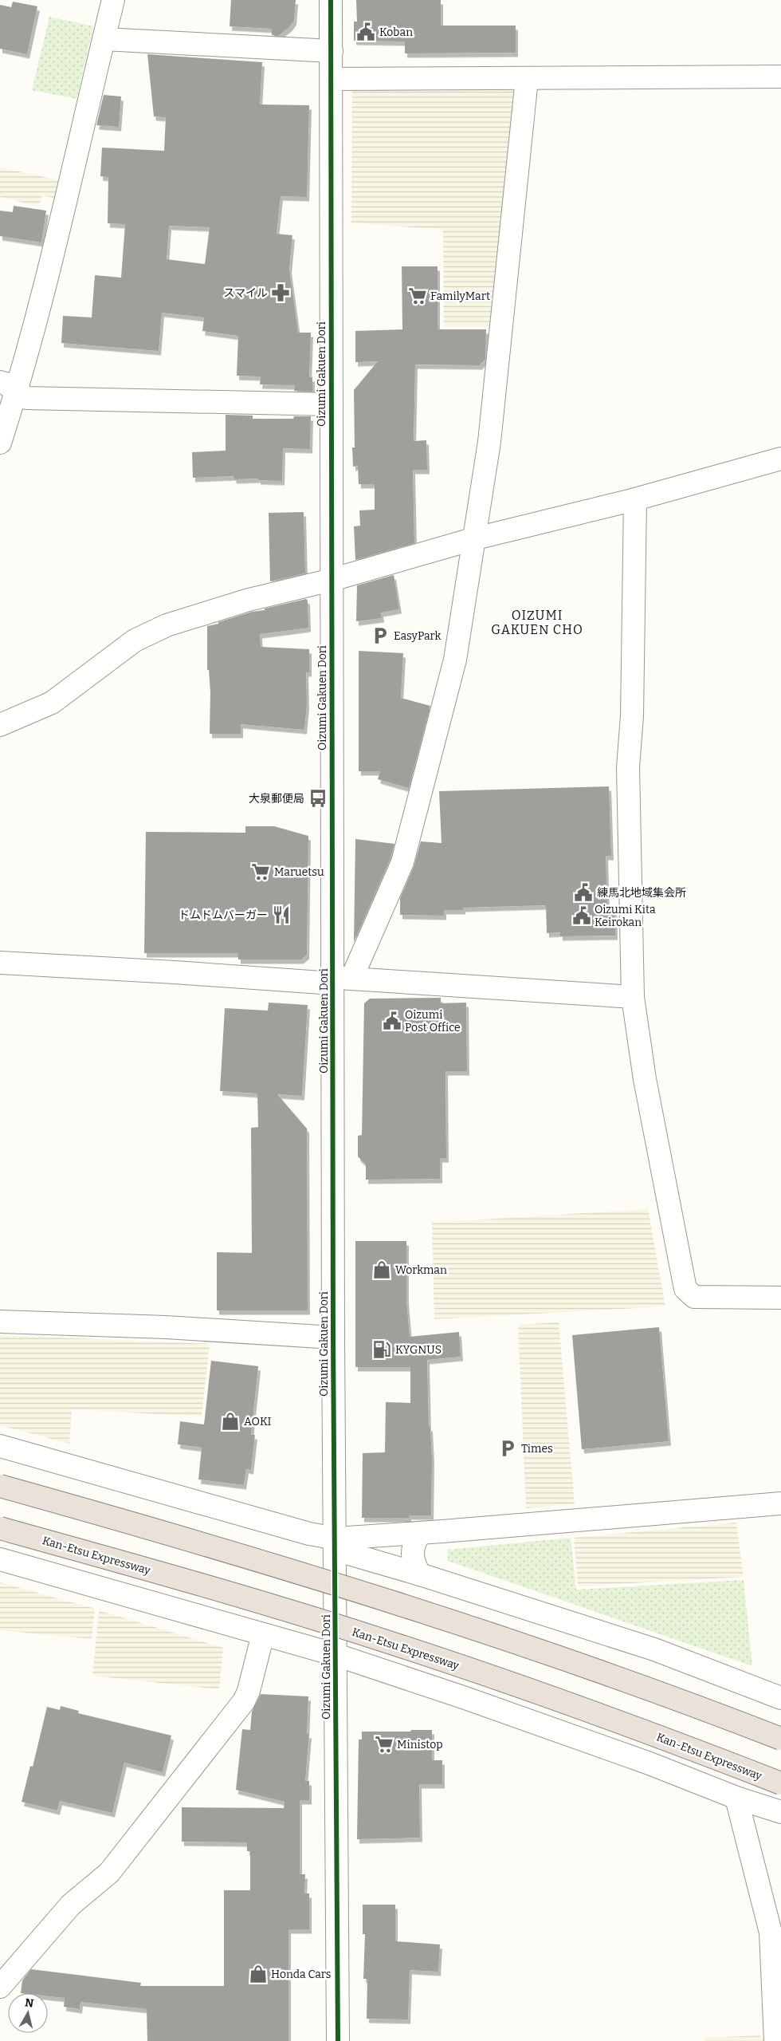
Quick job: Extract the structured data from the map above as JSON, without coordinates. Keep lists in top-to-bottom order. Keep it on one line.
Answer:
{"streets":{"highway":["Kan-Etsu Expressway"],"street":["Oizumi Gakuen Dori"]},"districts":["OIZUMI GAKUEN CHO"],"places":{"public building":["Koban","練馬北地域集会所","Oizumi Kita Keirokan","Oizumi Post Office"],"pharmacy":["スマイル"],"supermarket":["FamilyMart","Maruetsu","Ministop"],"parking":["EasyPark","Times"],"bus stop":["大泉郵便局"],"restaurant":["ドムドムバーガー"],"shop":["Workman","AOKI","Honda Cars"],"fuel station":["KYGNUS"]},"north":"top"}
